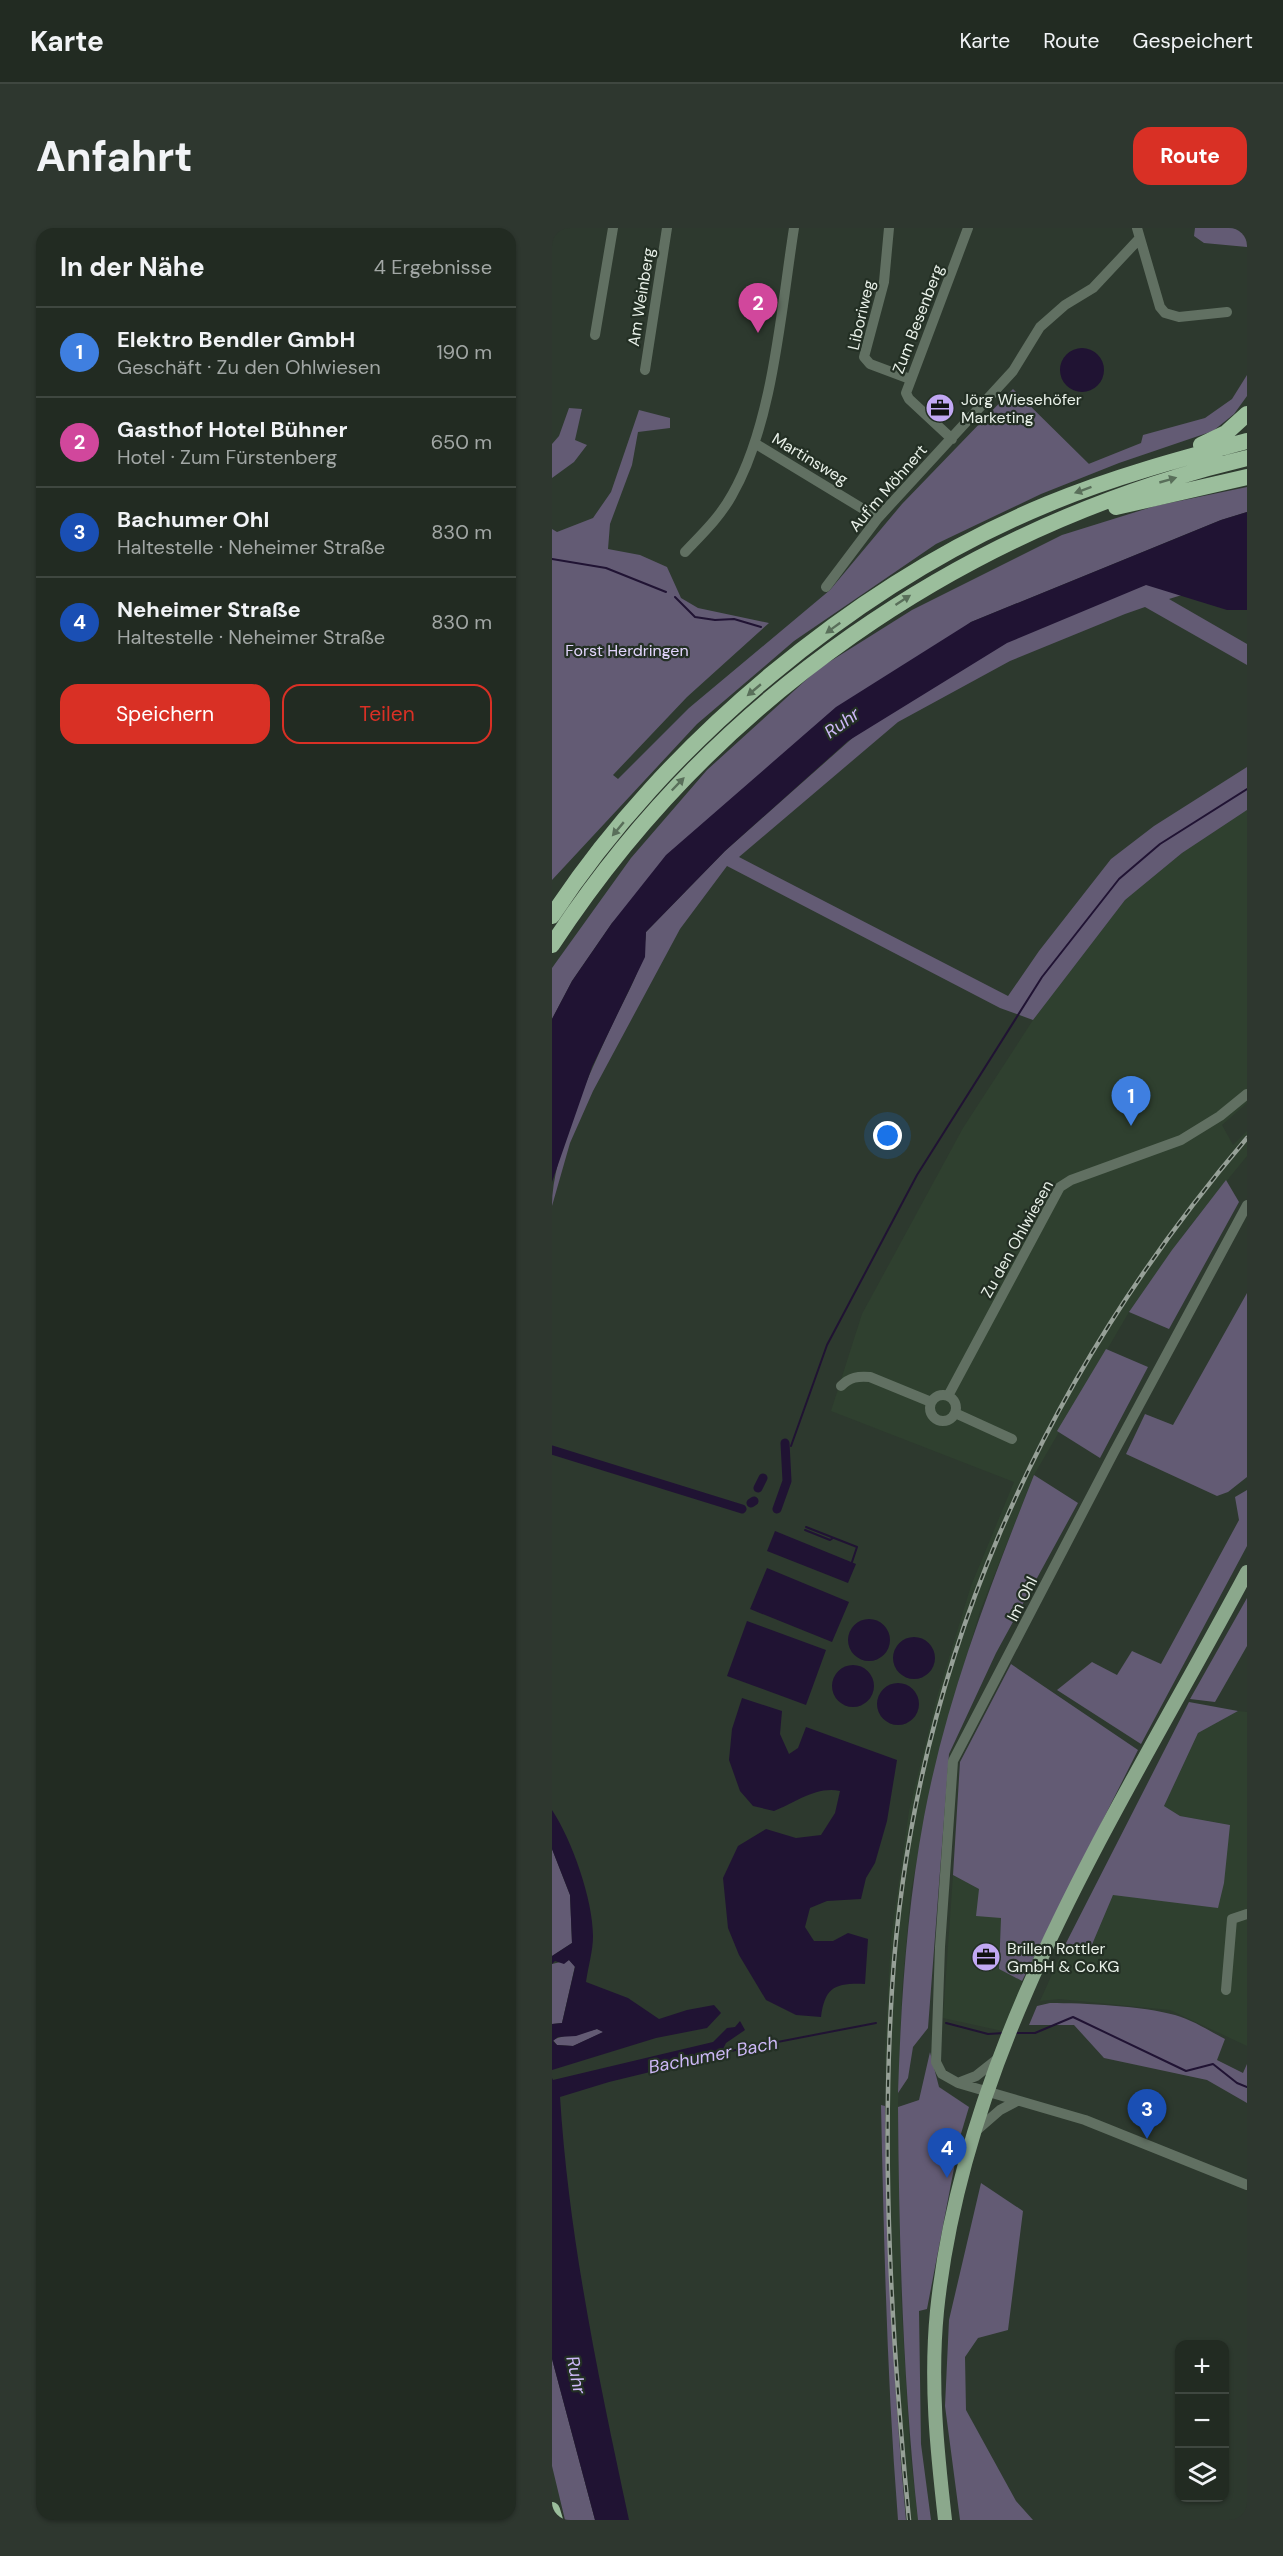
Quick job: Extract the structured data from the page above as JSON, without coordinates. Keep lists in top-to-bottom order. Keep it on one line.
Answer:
{"streets":{"street":["Am Weinberg","Liboriweg","Zum Besenberg","Martinsweg","Auf'm Möhnert","Zu den Ohlwiesen","Im Ohl"]},"crossings":[["Liboriweg","Zum Besenberg"],["Zum Besenberg","Auf'm Möhnert"],["Martinsweg","Auf'm Möhnert"]],"water":["Ruhr","Bachumer Bach"],"parks":["Forst Herdringen"],"places":{"office":["Jörg Wiesehöfer Marketing","Brillen Rottler GmbH & Co.KG"]},"page":{"header":"Karte","nav":["Karte","Route","Gespeichert"],"buttons":["Route",["Speichern","Teilen"]],"title":"Anfahrt","heading":["In der Nähe","4 Ergebnisse"],"pins":["2","1","3","4"],"list":[{"mark":"1","name":"Elektro Bendler GmbH","note":"Geschäft · Zu den Ohlwiesen","value":"190 m"},{"mark":"2","name":"Gasthof Hotel Bühner","note":"Hotel · Zum Fürstenberg","value":"650 m"},{"mark":"3","name":"Bachumer Ohl","note":"Haltestelle · Neheimer Straße","value":"830 m"},{"mark":"4","name":"Neheimer Straße","note":"Haltestelle · Neheimer Straße","value":"830 m"}],"map_buttons":["+","−"]}}
